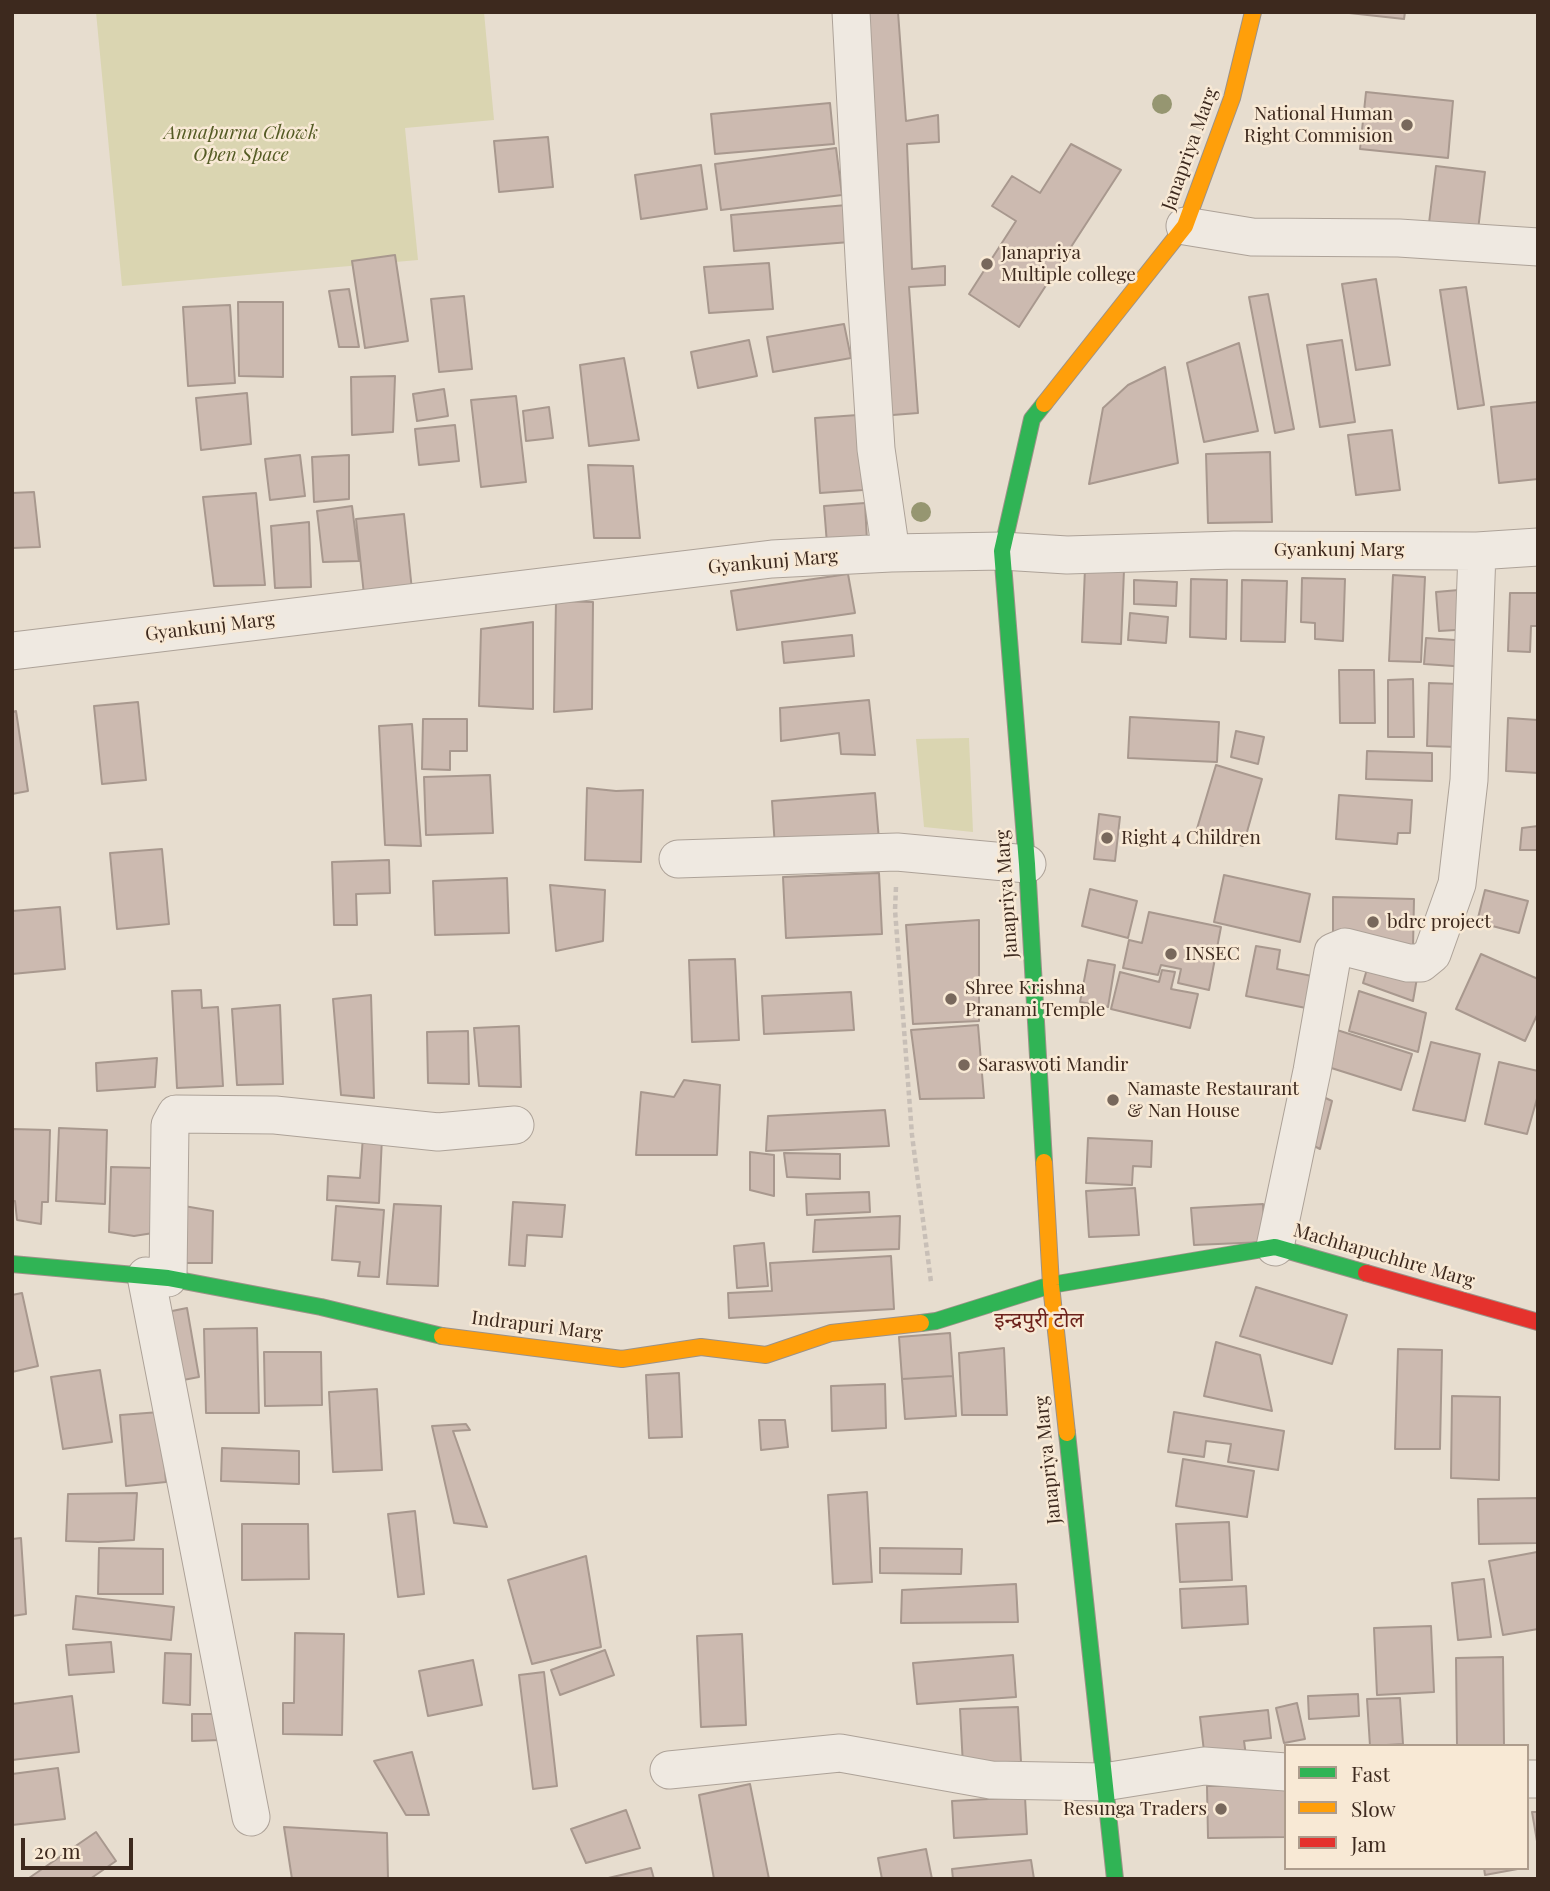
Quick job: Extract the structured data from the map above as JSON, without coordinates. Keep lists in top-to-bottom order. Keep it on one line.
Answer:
{"streets":{"main road":["Janapriya Marg","Machhapuchhre Marg","Indrapuri Marg"],"street":["Gyankunj Marg"]},"crossings":[["Janapriya Marg","Gyankunj Marg"],["Janapriya Marg","Machhapuchhre Marg"],["Janapriya Marg","Indrapuri Marg"],["Machhapuchhre Marg","Indrapuri Marg"]],"districts":["इन्द्रपुरी टोल"],"parks":["Annapurna Chowk Open Space"],"places":["National Human Right Commision","Janapriya Multiple college","Right 4 Children","bdrc project","INSEC","Shree Krishna Pranami Temple","Saraswoti Mandir","Namaste Restaurant & Nan House","Resunga Traders"],"legend":["Fast","Slow","Jam"],"scale_bar":"20 m"}
